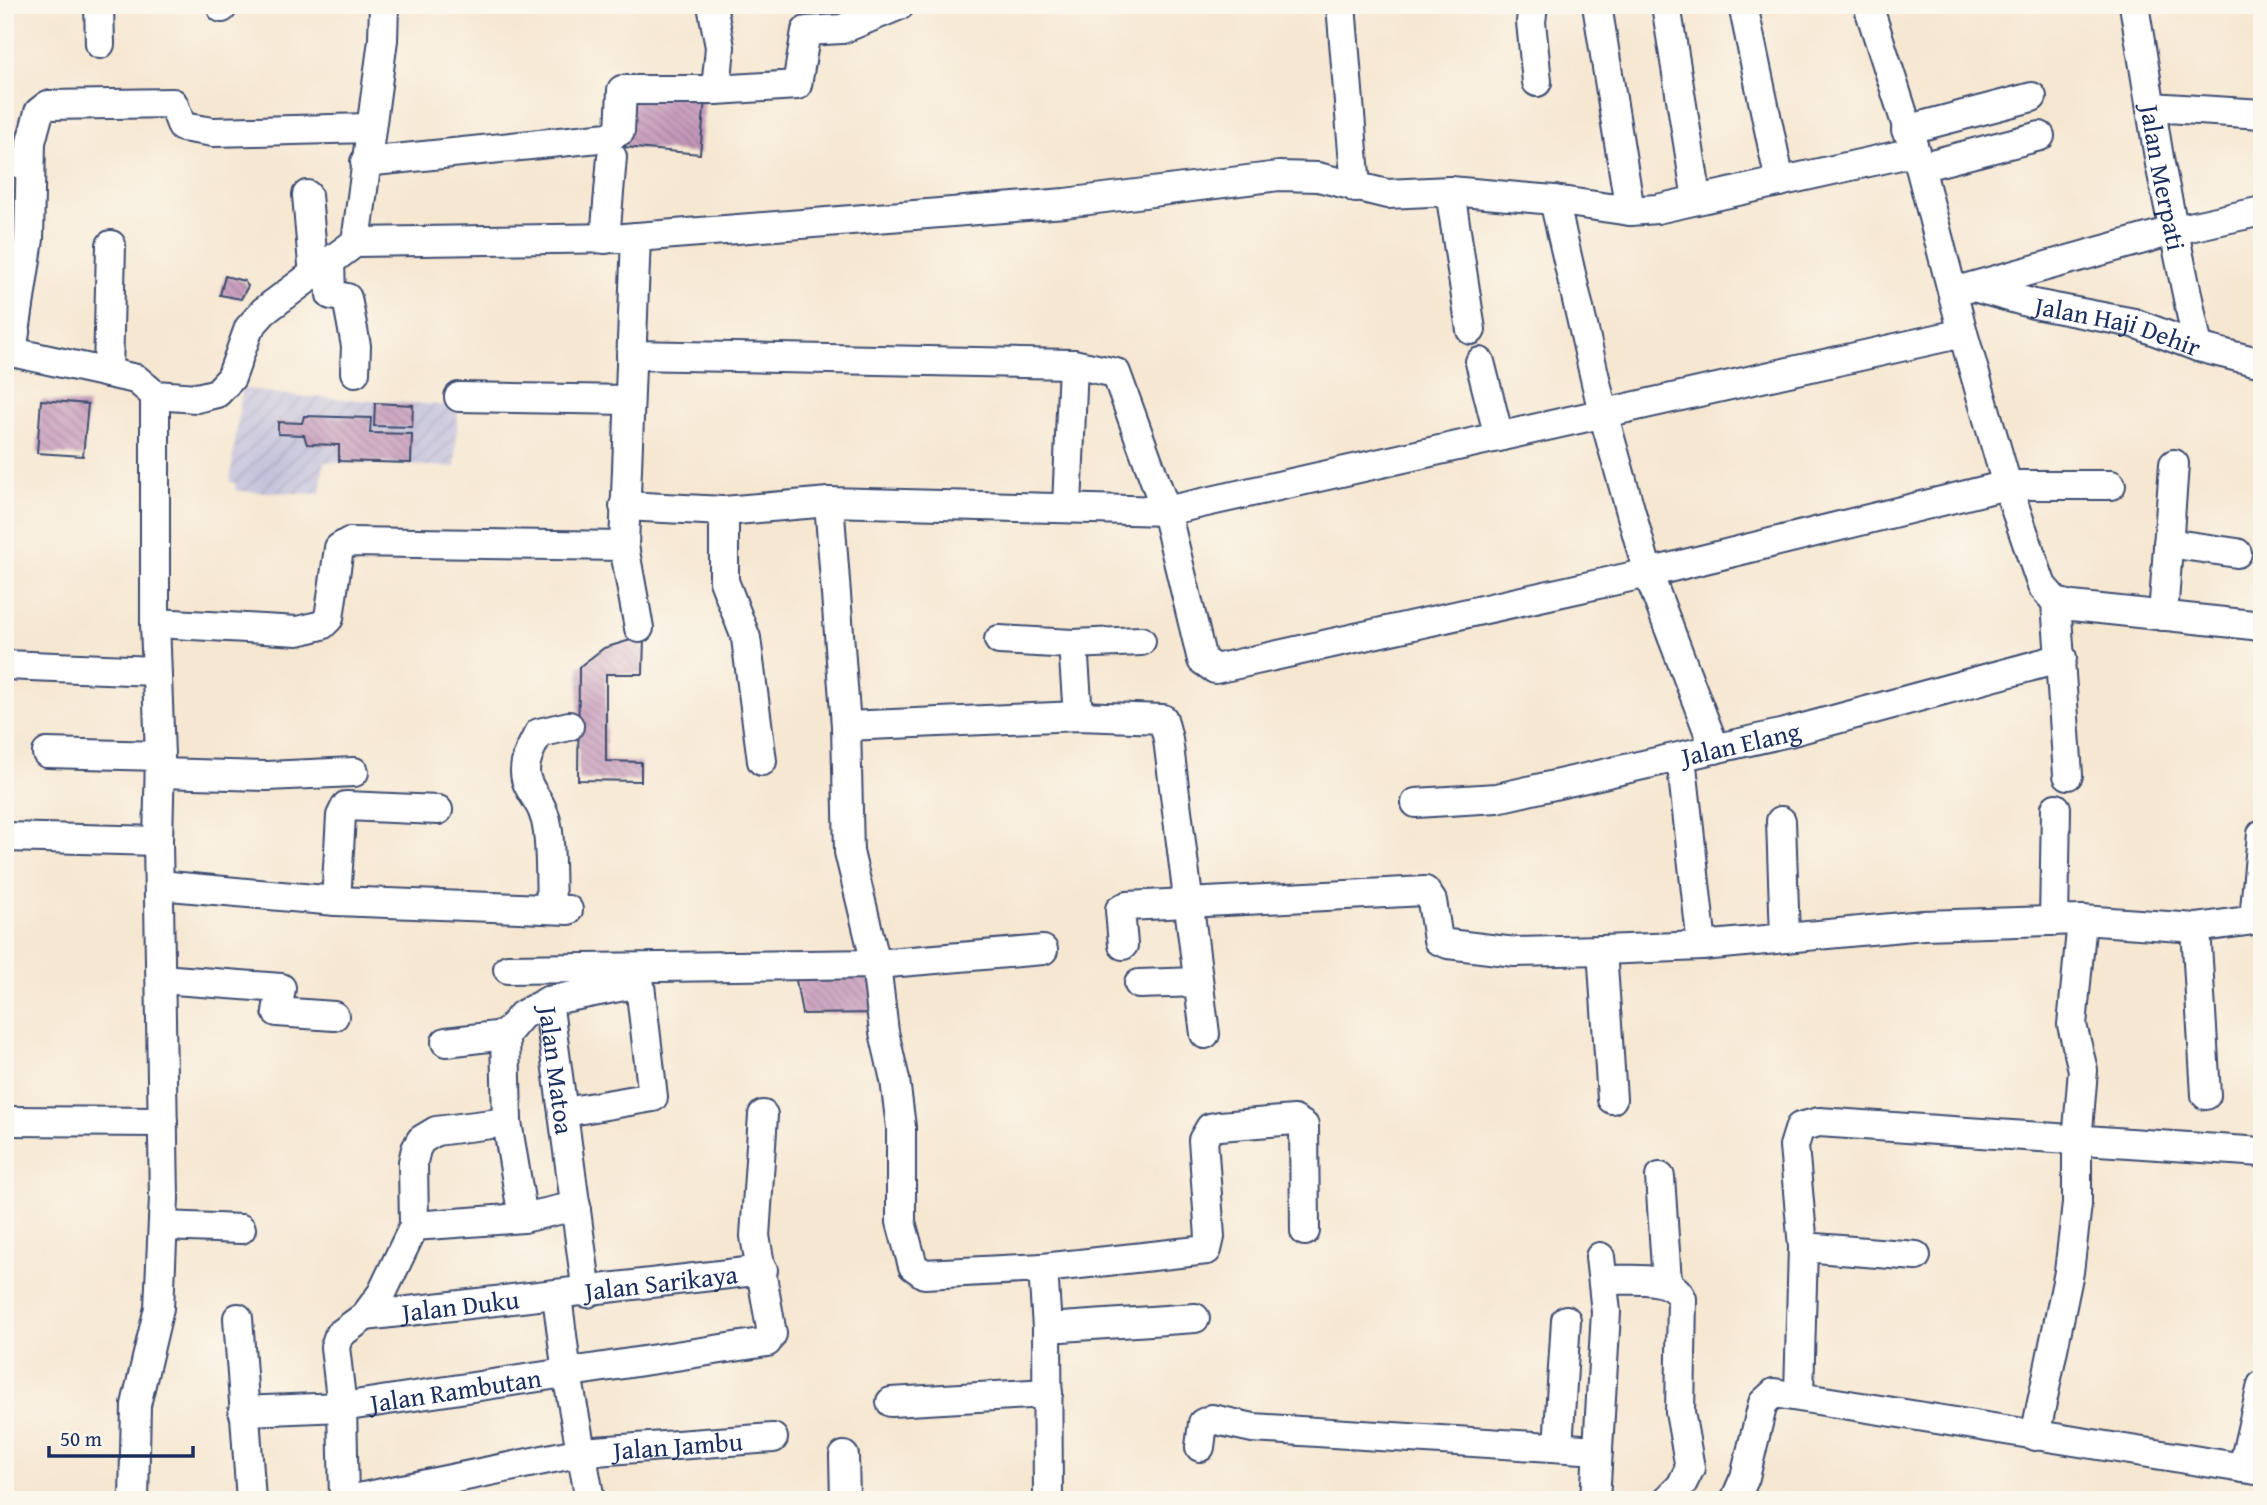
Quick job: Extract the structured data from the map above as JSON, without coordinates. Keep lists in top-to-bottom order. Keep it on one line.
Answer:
{"streets":{"street":["Jalan Merpati","Jalan Haji Dehir","Jalan Elang","Jalan Matoa","Jalan Sarikaya","Jalan Duku","Jalan Rambutan","Jalan Jambu"]},"crossings":[["Jalan Merpati","Jalan Haji Dehir"],["Jalan Matoa","Jalan Sarikaya"],["Jalan Sarikaya","Jalan Duku"],["Jalan Sarikaya","Jalan Rambutan"]],"scale_bar":"50 m"}
